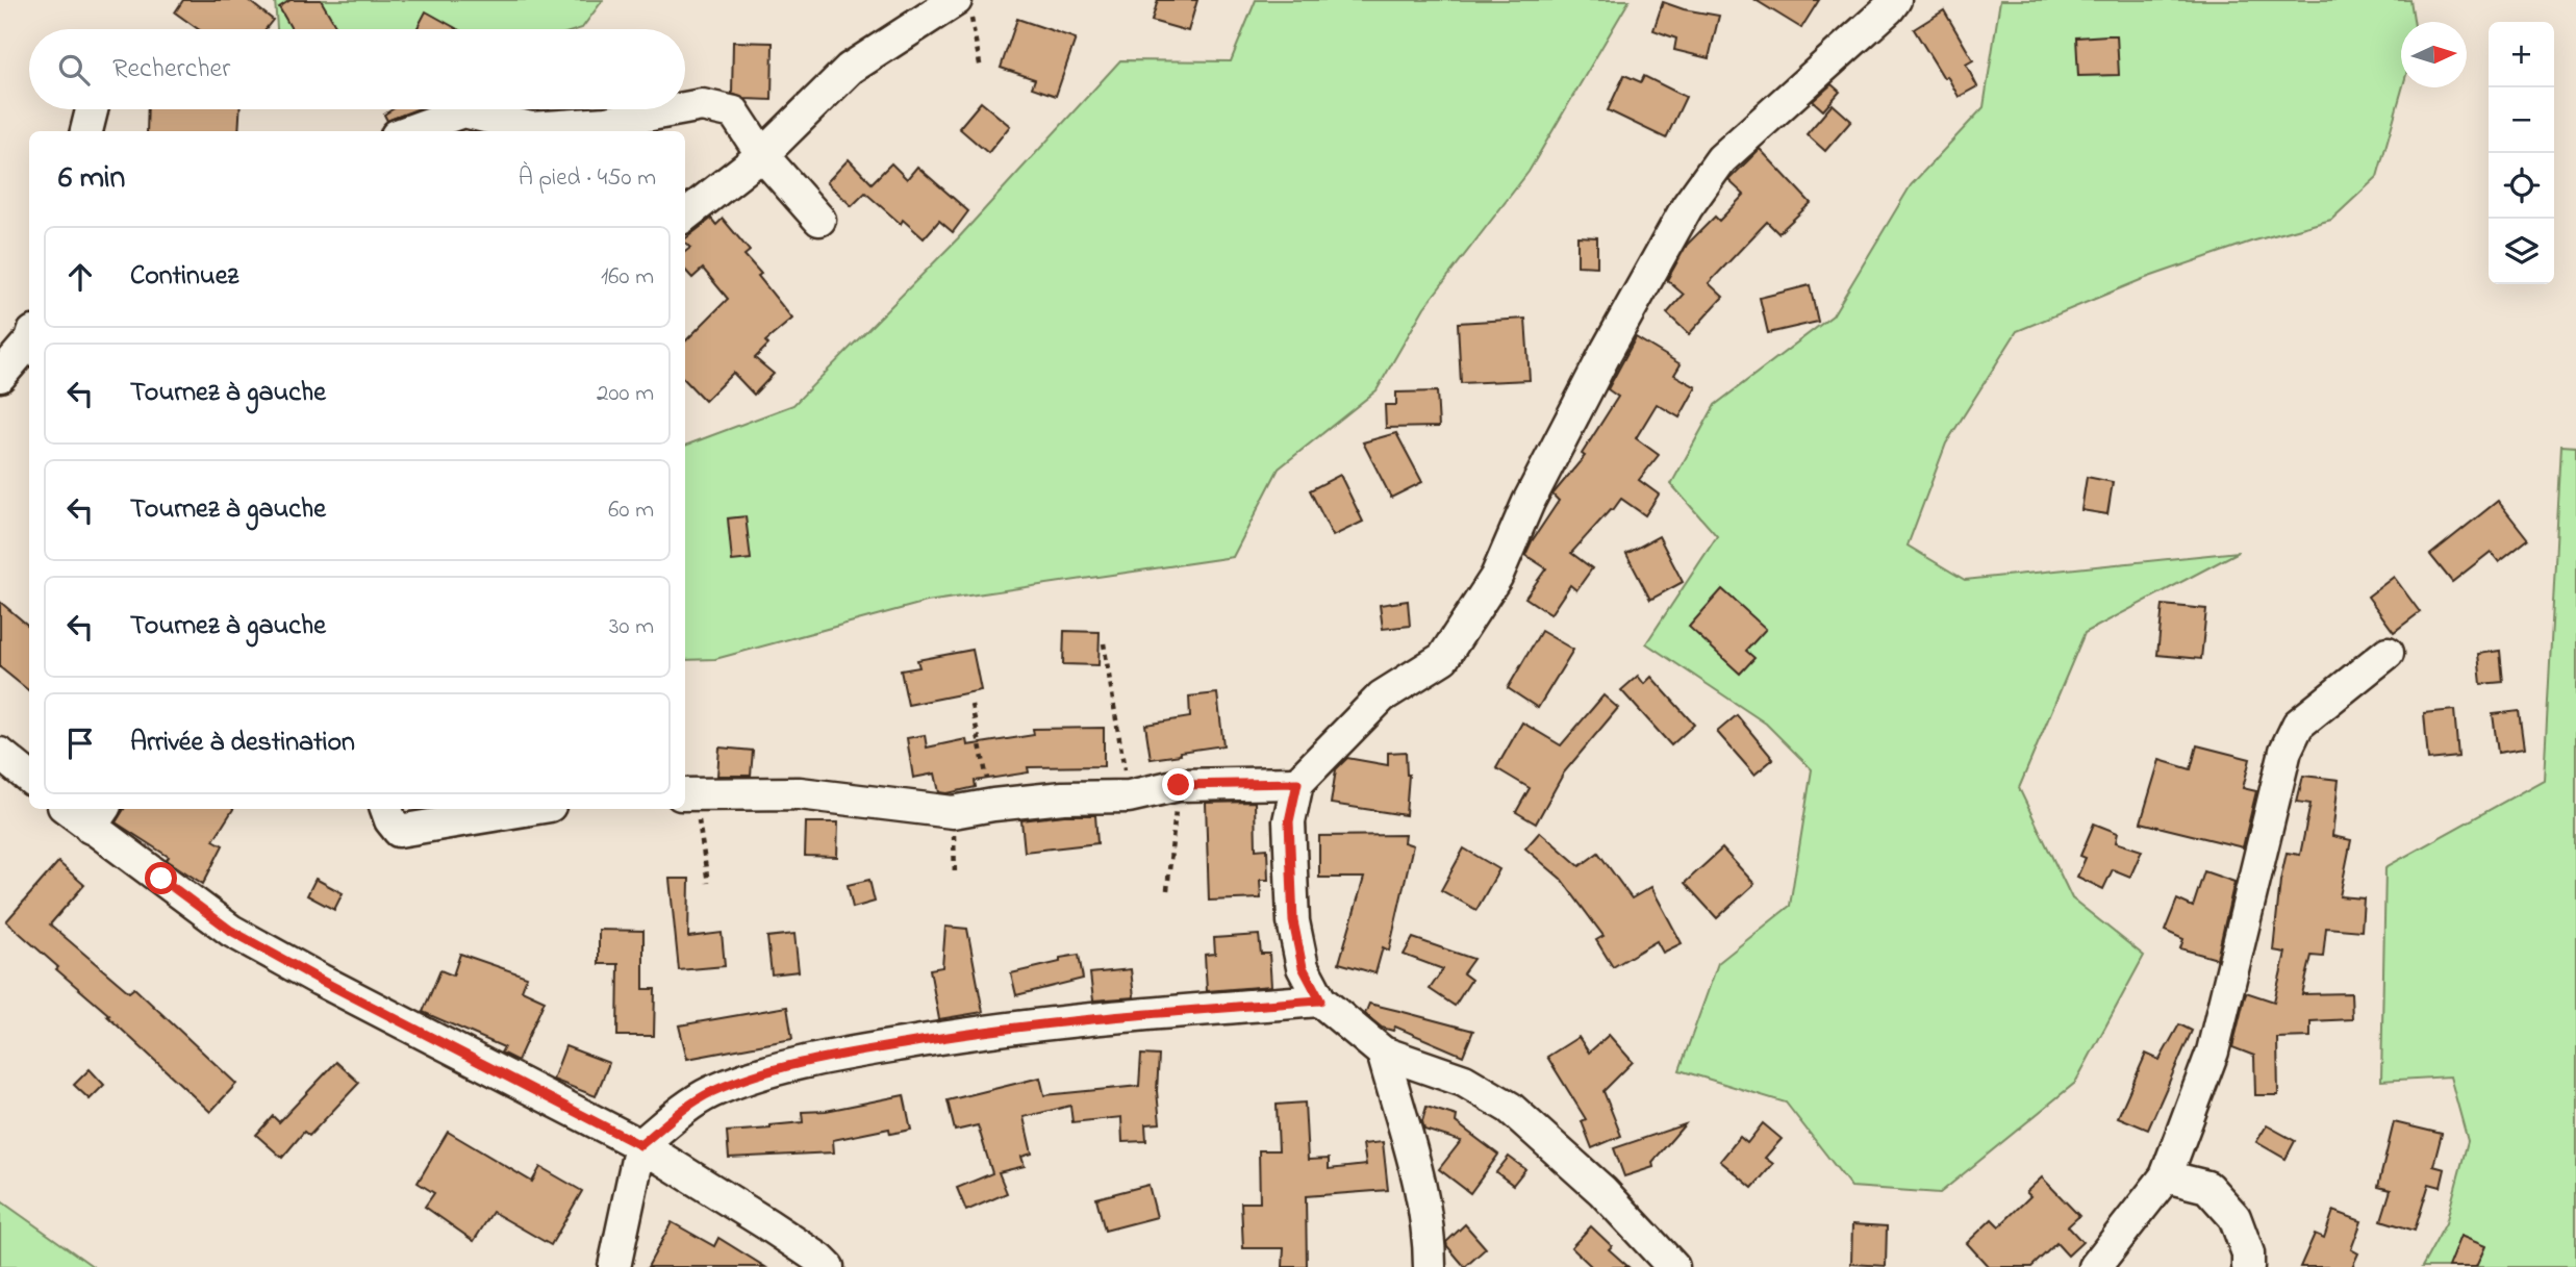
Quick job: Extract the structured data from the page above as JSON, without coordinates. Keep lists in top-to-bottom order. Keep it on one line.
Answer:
{"north":"right","page":{"map_buttons":["+","−"],"search":"Rechercher","heading":["6 min","À pied · 450 m"],"list":[["Continuez","160 m"],["Tournez à gauche","200 m"],["Tournez à gauche","60 m"],["Tournez à gauche","30 m"],"Arrivée à destination"]}}
